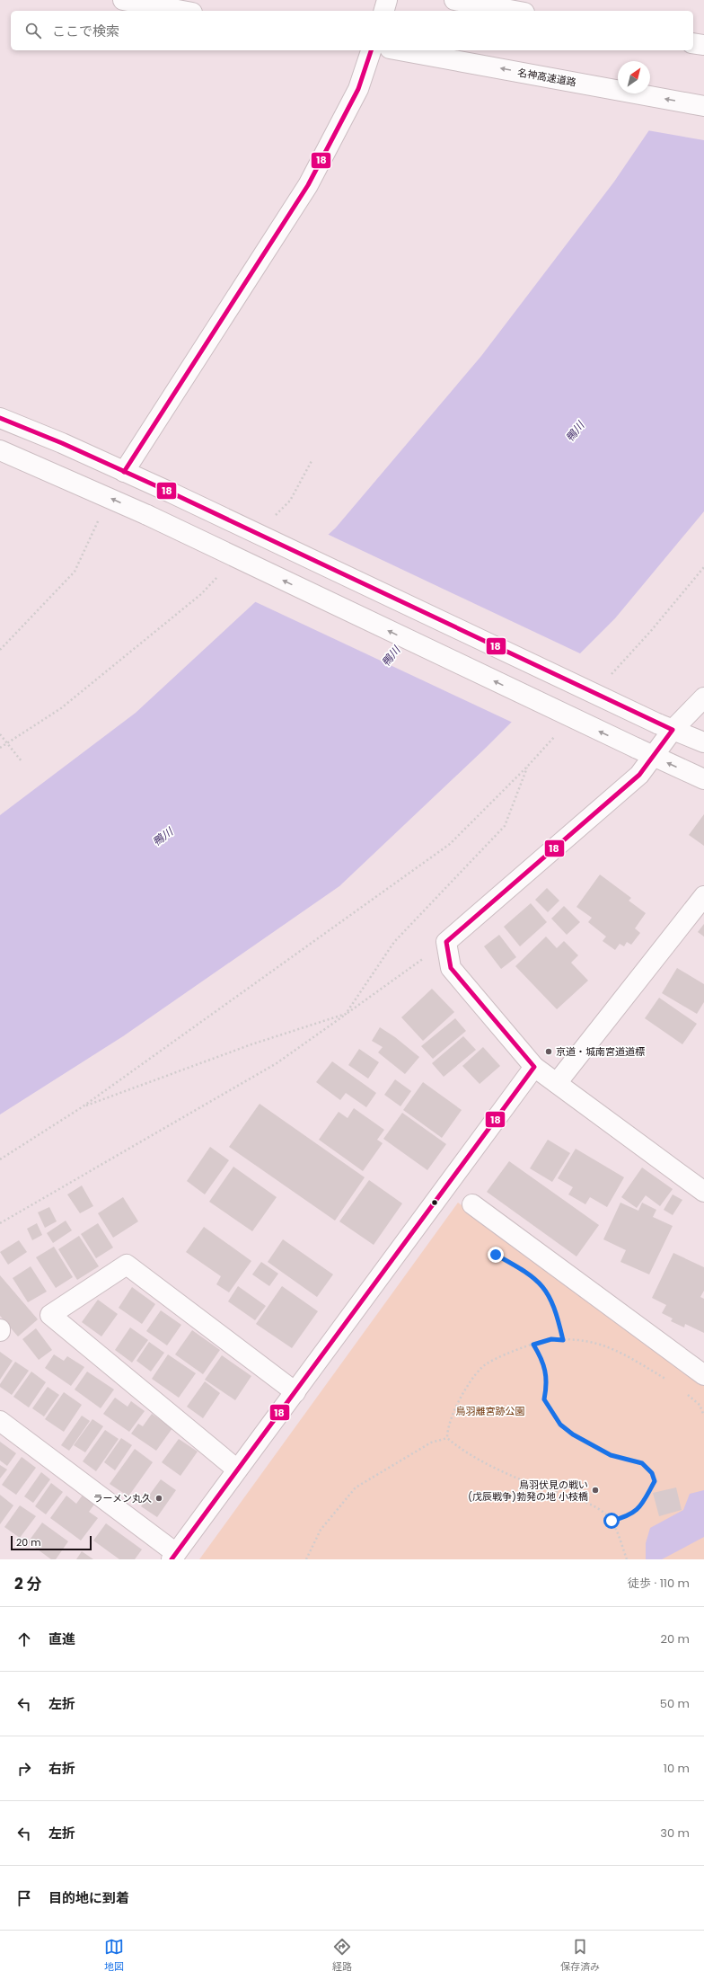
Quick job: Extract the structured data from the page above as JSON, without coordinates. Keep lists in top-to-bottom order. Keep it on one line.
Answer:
{"streets":{"main road":["名神高速道路"]},"one_way":["名神高速道路"],"water":["鴨川"],"parks":["鳥羽離宮跡公園"],"places":["京道・城南宮道道標","鳥羽伏見の戦い (戊辰戦争)勃発の地 小枝橋","ラーメン丸久"],"lines":["transit line 18"],"scale_bar":"20 m","north":"top right","page":{"search":"ここで検索","scale":"20 m","heading":["2 分","徒歩 · 110 m"],"list":[["直進","20 m"],["左折","50 m"],["右折","10 m"],["左折","30 m"],"目的地に到着"],"nav":["地図","経路","保存済み"]}}
